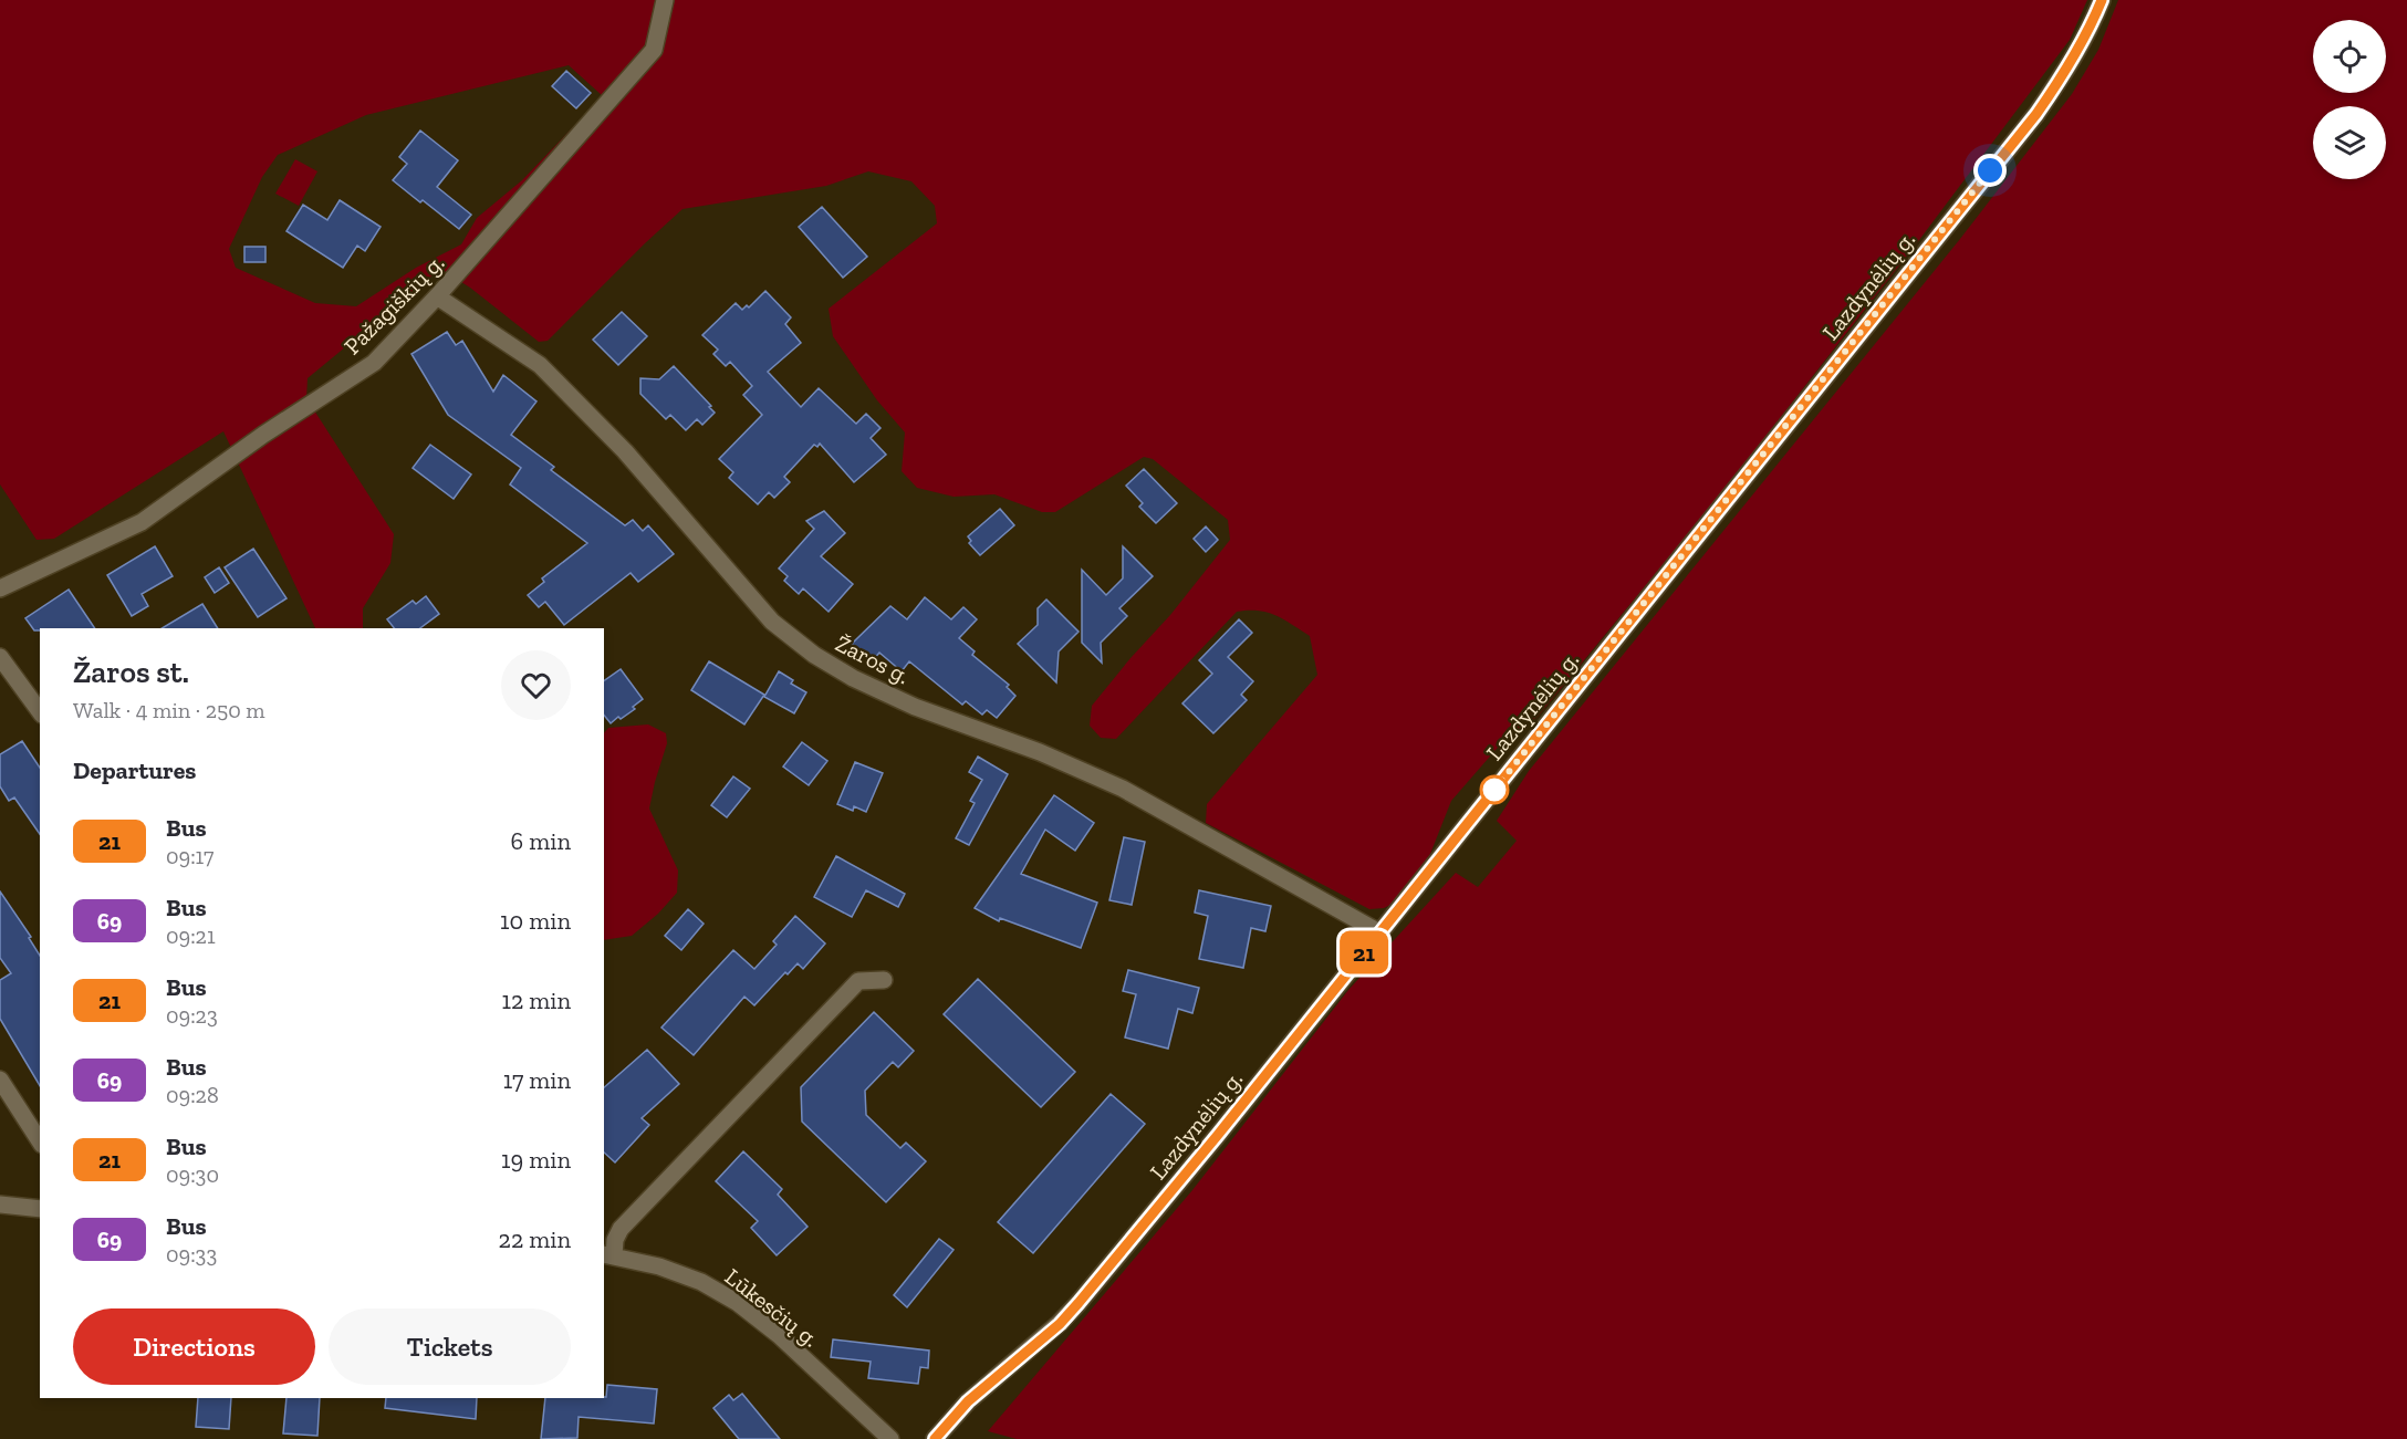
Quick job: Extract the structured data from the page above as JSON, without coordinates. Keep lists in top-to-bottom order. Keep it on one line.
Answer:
{"streets":{"street":["Lazdynėlių g.","Pažagiškių g.","Žaros g.","Lūkesčių g."]},"crossings":[["Lazdynėlių g.","Žaros g."],["Pažagiškių g.","Žaros g."]],"lines":["bus line 21"],"page":{"on_map":"21","heading":[["Žaros st.","Walk · 4 min · 250 m"],"Departures"],"list":[{"mark":"21","name":"Bus","note":"09:17","value":"6 min"},{"mark":"69","name":"Bus","note":"09:21","value":"10 min"},{"mark":"21","name":"Bus","note":"09:23","value":"12 min"},{"mark":"69","name":"Bus","note":"09:28","value":"17 min"},{"mark":"21","name":"Bus","note":"09:30","value":"19 min"},{"mark":"69","name":"Bus","note":"09:33","value":"22 min"}],"buttons":["Directions","Tickets"]}}
